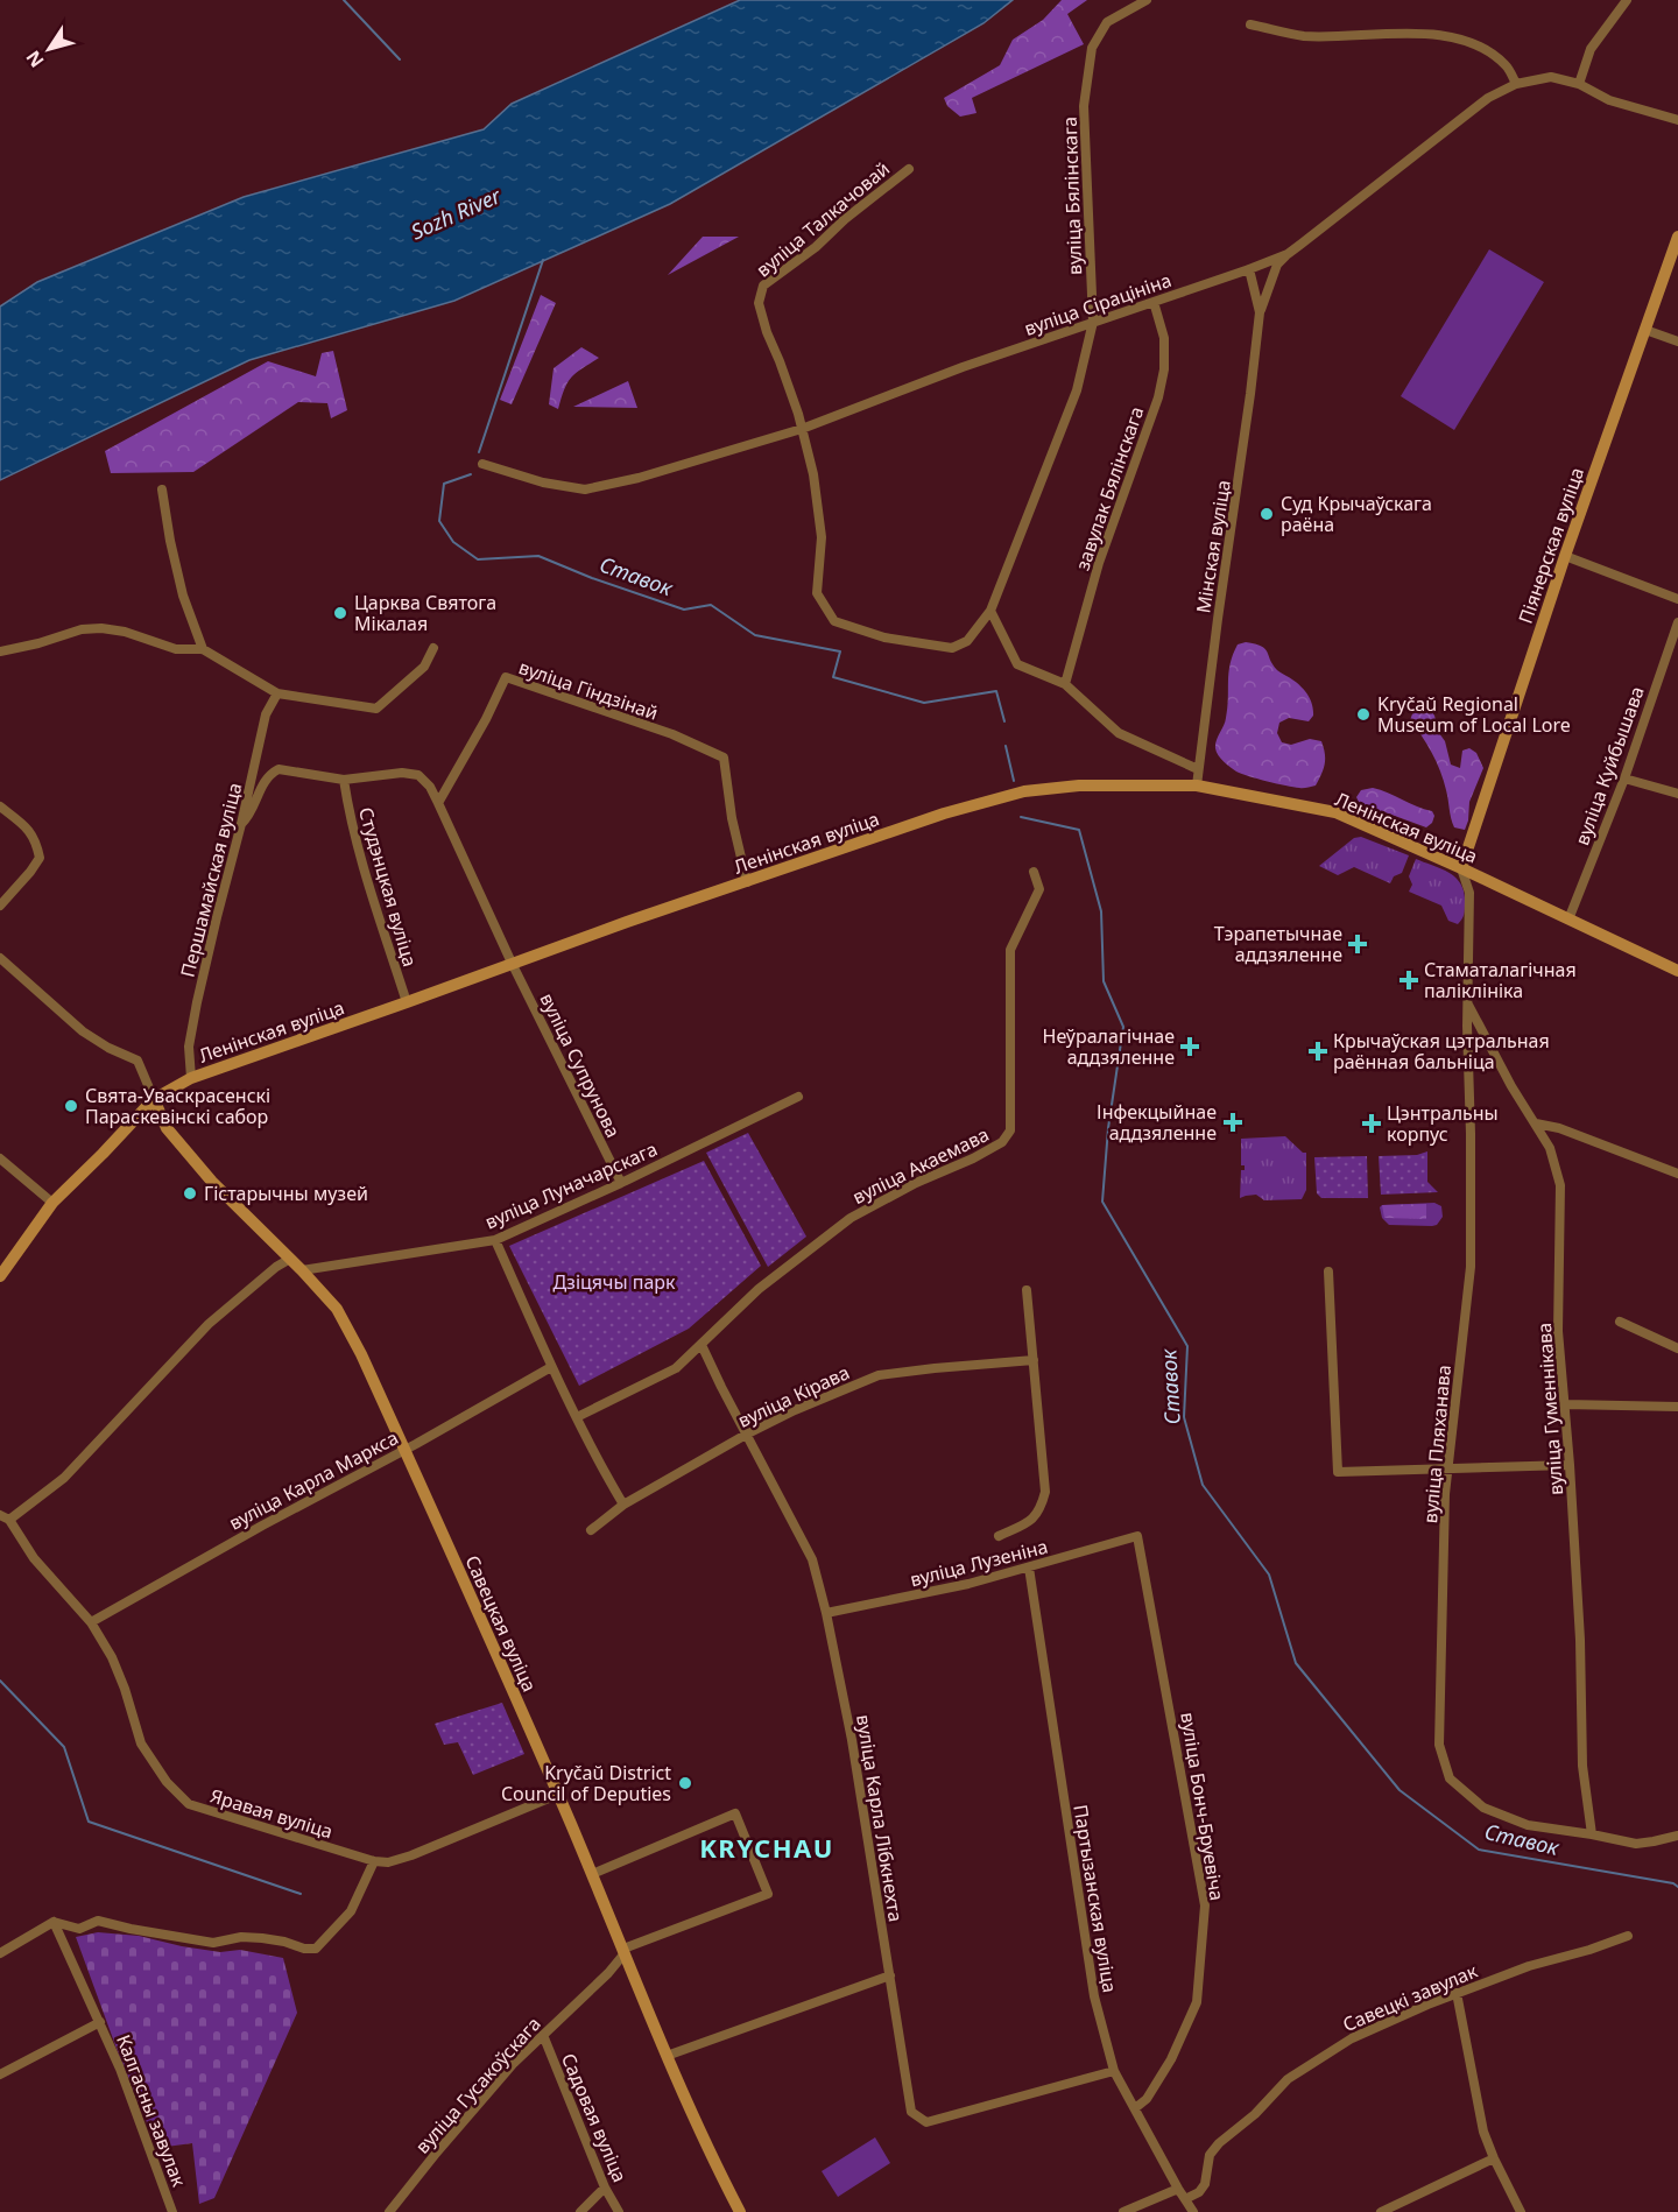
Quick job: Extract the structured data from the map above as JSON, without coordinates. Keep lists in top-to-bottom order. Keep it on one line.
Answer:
{"streets":{"street":["вуліца Бялінскага","вуліца Талкачовай","вуліца Сірацініна","завулак Бялінскага","Піянерская вуліца","Мінская вуліца","вуліца Гіндзінай","вуліца Куйбышава","Ленінская вуліца","Першамайская вуліца","Студэнцкая вуліца","вуліца Супрунова","вуліца Акаемава","вуліца Луначарскага","вуліца Кірава","вуліца Гуменнікава","вуліца Пляханава","вуліца Карла Маркса","вуліца Лузеніна","Савецкая вуліца","вуліца Бонч-Бруевіча","Яравая вуліца","вуліца Карла Лібкнехта","Партызанская вуліца","Савецкі завулак","вуліца Гусакоўскага","Калгасны завулак","Садовая вуліца"]},"crossings":[["вуліца Бялінскага","вуліца Талкачовай"],["вуліца Бялінскага","вуліца Сірацініна"],["вуліца Талкачовай","вуліца Сірацініна"],["вуліца Сірацініна","завулак Бялінскага"],["вуліца Сірацініна","Мінская вуліца"],["Піянерская вуліца","Ленінская вуліца"],["Піянерская вуліца","вуліца Пляханава"],["Мінская вуліца","Ленінская вуліца"],["вуліца Гіндзінай","Ленінская вуліца"],["вуліца Гіндзінай","вуліца Супрунова"],["вуліца Куйбышава","Ленінская вуліца"],["Ленінская вуліца","Першамайская вуліца"],["Ленінская вуліца","Студэнцкая вуліца"],["Ленінская вуліца","вуліца Супрунова"],["Ленінская вуліца","вуліца Пляханава"],["Ленінская вуліца","Савецкая вуліца"],["вуліца Супрунова","вуліца Луначарскага"],["вуліца Акаемава","вуліца Карла Лібкнехта"],["вуліца Луначарскага","Савецкая вуліца"],["вуліца Кірава","вуліца Карла Лібкнехта"],["вуліца Гуменнікава","вуліца Пляханава"],["вуліца Карла Маркса","Савецкая вуліца"],["вуліца Карла Маркса","Яравая вуліца"],["вуліца Лузеніна","вуліца Бонч-Бруевіча"],["вуліца Лузеніна","вуліца Карла Лібкнехта"],["вуліца Лузеніна","Партызанская вуліца"],["Савецкая вуліца","Яравая вуліца"],["Савецкая вуліца","вуліца Гусакоўскага"],["вуліца Бонч-Бруевіча","Партызанская вуліца"],["вуліца Карла Лібкнехта","Партызанская вуліца"],["Партызанская вуліца","Савецкі завулак"],["вуліца Гусакоўскага","Садовая вуліца"]],"districts":["KRYCHAU"],"water":["Sozh River","Ставок"],"parks":["Дзіцячы парк"],"places":{"other":["Суд Крычаўскага раёна","Царква Святога Мікалая","Kryčaŭ Regional Museum of Local Lore","Свята-Уваскрасенскі Параскевінскі сабор","Гістарычны музей","Kryčaŭ District Council of Deputies"],"health":["Тэрапетычнае аддзяленне","Стаматалагічная паліклініка","Неўралагічнае аддзяленне","Крычаўская цэтральная раённая бальніца","Інфекцыйнае аддзяленне","Цэнтральны корпус"]},"north":"bottom left"}
